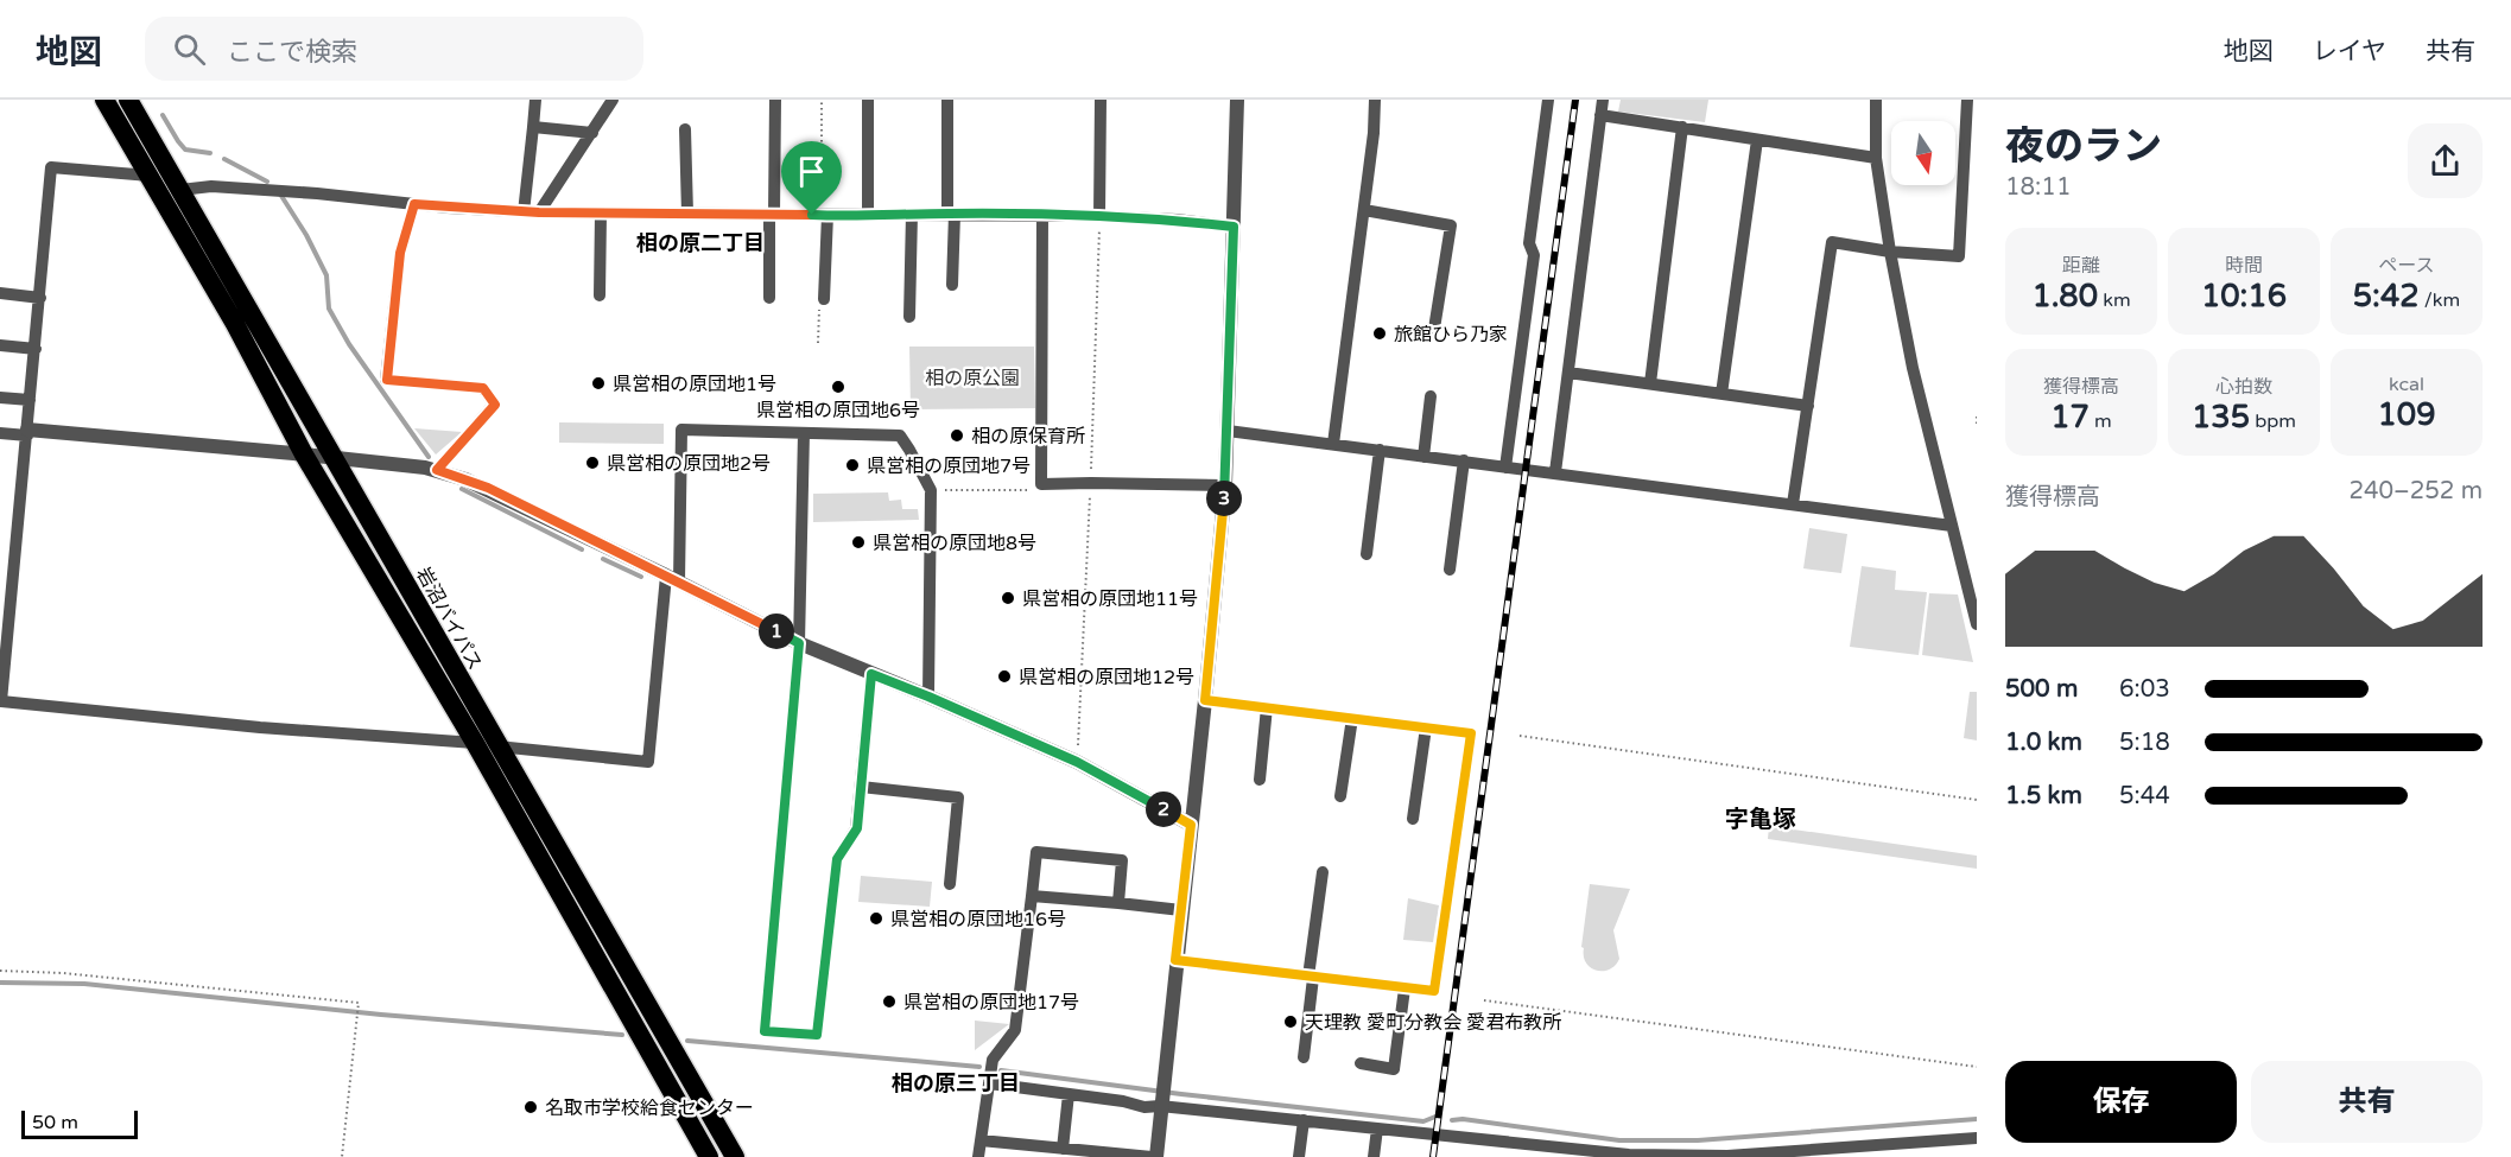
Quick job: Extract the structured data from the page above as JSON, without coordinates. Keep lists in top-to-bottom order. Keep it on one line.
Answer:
{"streets":{"highway":["岩沼バイパス"]},"districts":["相の原二丁目","字亀塚","相の原三丁目"],"parks":["相の原公園"],"places":["旅館ひら乃家","県営相の原団地1号","県営相の原団地6号","相の原保育所","県営相の原団地2号","県営相の原団地7号","県営相の原団地8号","県営相の原団地11号","県営相の原団地12号","県営相の原団地16号","県営相の原団地17号","天理教 愛町分教会 愛君布教所","名取市学校給食センター"],"scale_bar":"50 m","north":"bottom","page":{"header":"地図","search":"ここで検索","nav":["地図","レイヤ","共有"],"heading":["夜のラン","18:11"],"stats":[["距離","1.80 km"],["時間","10:16"],["ペース","5:42 /km"],["獲得標高","17 m"],["心拍数","135 bpm"],["kcal","109"]],"chart":["獲得標高","240–252 m"],"pins":["3","1","2"],"list":[{"name":"500 m","note":"6:03"},{"name":"1.0 km","note":"5:18"},{"name":"1.5 km","note":"5:44"}],"buttons":["保存","共有"],"scale":"50 m"}}
